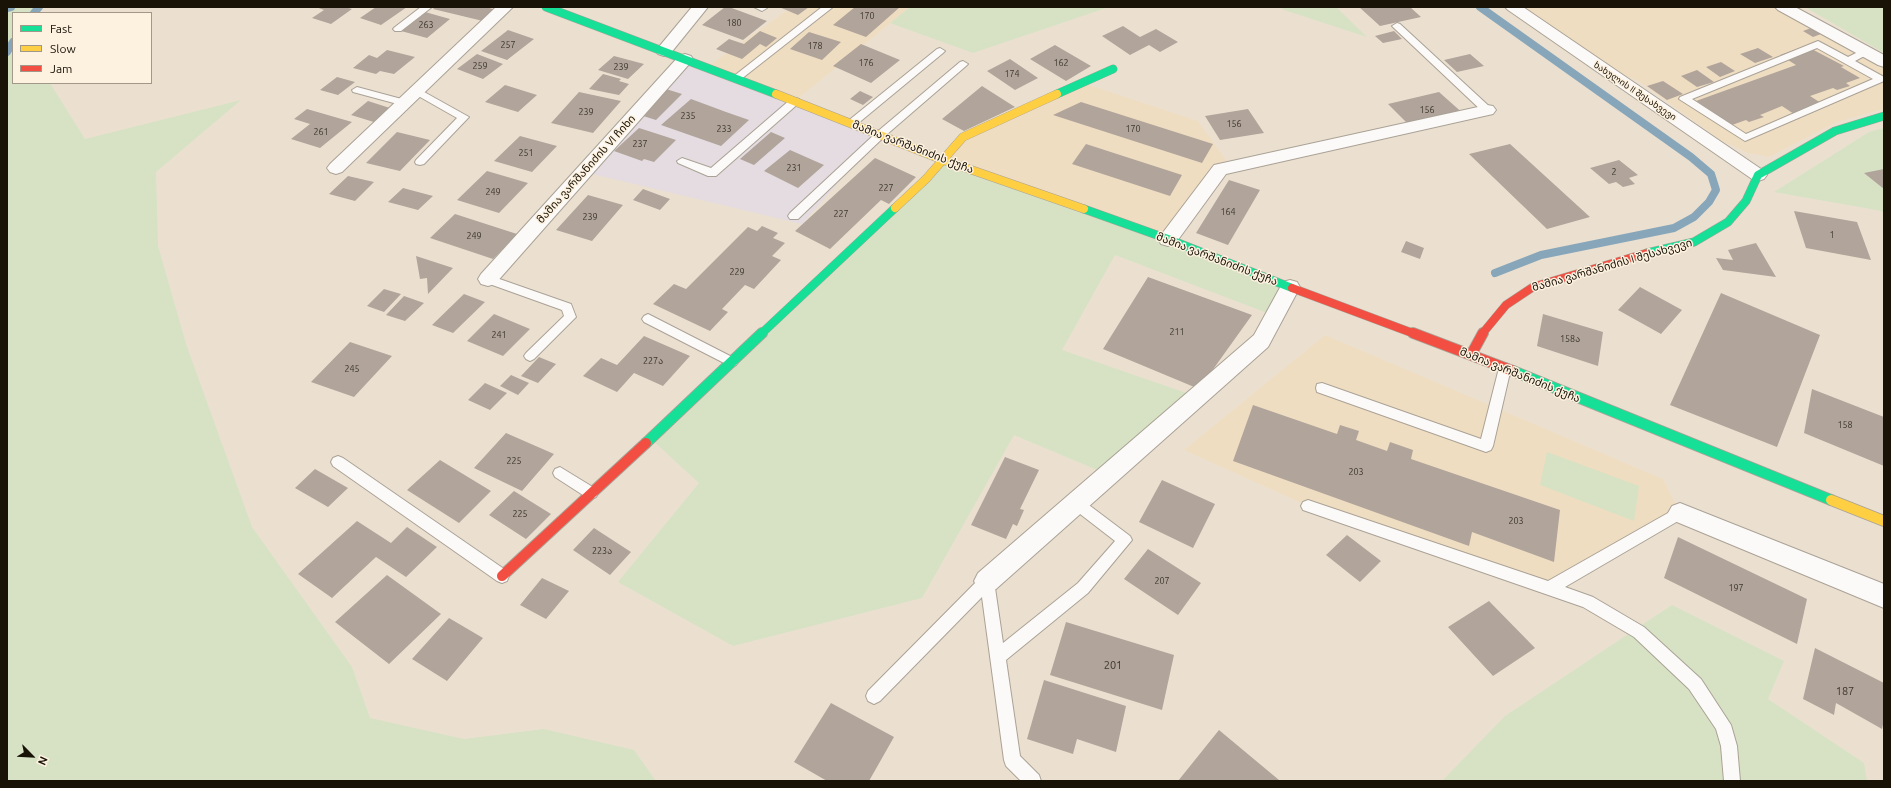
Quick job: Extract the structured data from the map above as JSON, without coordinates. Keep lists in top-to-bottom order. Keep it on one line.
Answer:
{"streets":{"street":["ხახულის II შესახვევი","მამია ვარშანიძის ქუჩა","მამია ვარშანიძის VI ჩიხი","მამია ვარშანიძის I შესახვევი"]},"crossings":[["ხახულის II შესახვევი","მამია ვარშანიძის I შესახვევი"],["მამია ვარშანიძის ქუჩა","მამია ვარშანიძის VI ჩიხი"],["მამია ვარშანიძის ქუჩა","მამია ვარშანიძის I შესახვევი"]],"house_numbers":["170","180","263","257","178","176","162","259","239","174","156","239","235","156","233","170","261","237","251","231","2","227","249","164","227","239","1","249","229","211","241","158ა","227ა","245","158","225","203","225","203","223ა","207","197","201","187"],"legend":["Fast","Slow","Jam"],"north":"bottom right"}
